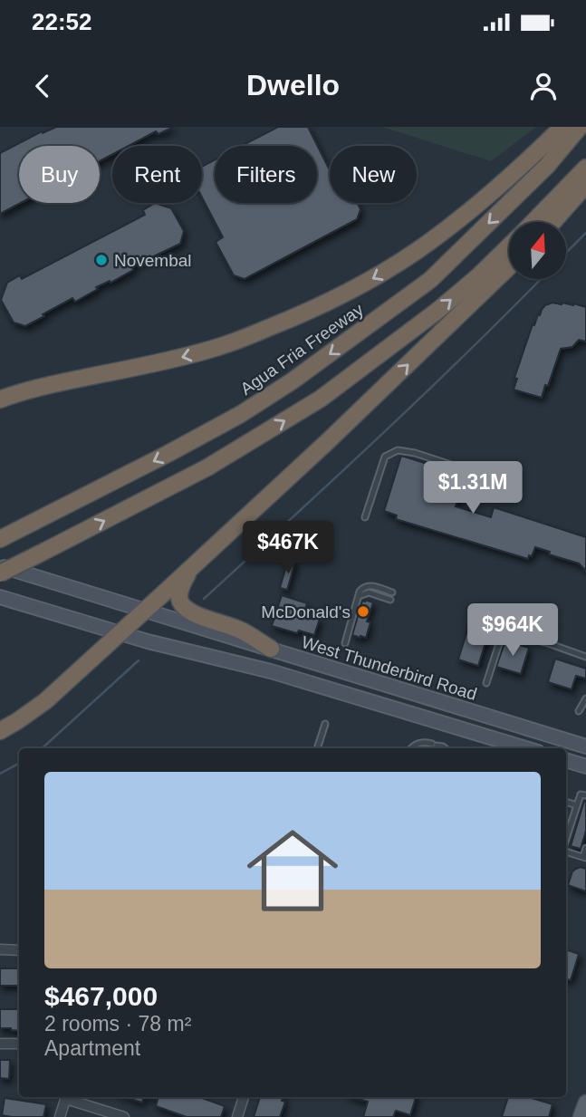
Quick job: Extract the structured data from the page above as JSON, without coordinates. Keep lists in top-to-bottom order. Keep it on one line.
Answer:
{"streets":{"highway":["Agua Fria Freeway"],"main road":["West Thunderbird Road"]},"places":["Novembal","McDonald's"],"north":"top","page":{"status":"22:52","header":"Dwello","chip":["Buy","Rent","Filters","New"],"price":["$1.31M","$467K","$964K"],"list":[{"name":"$467,000","note":"2 rooms · 78 m² · Apartment"}]}}
